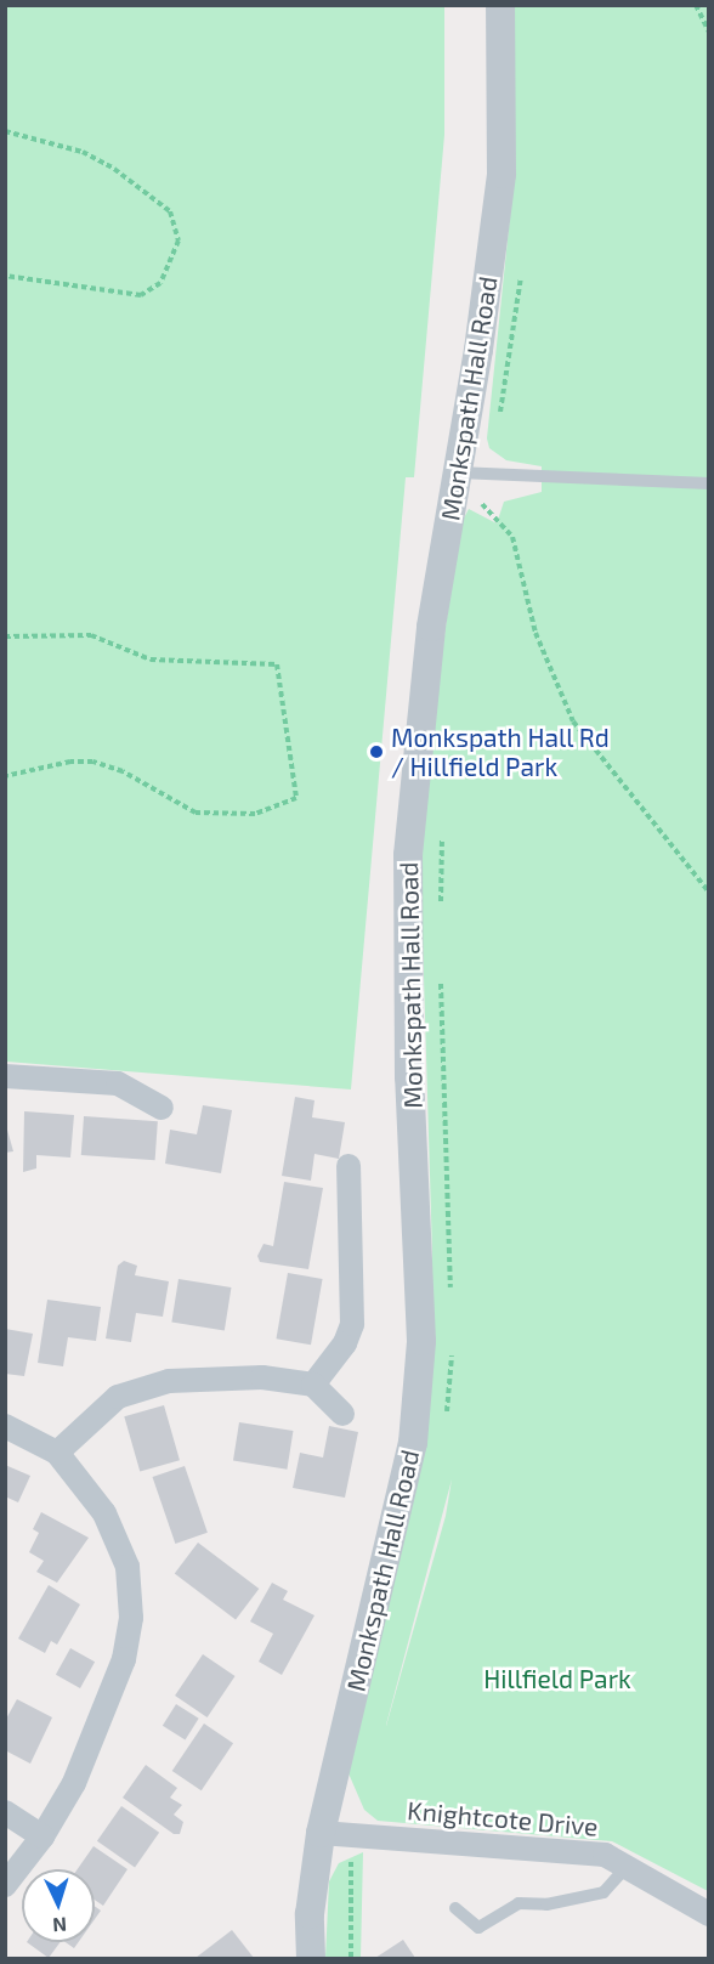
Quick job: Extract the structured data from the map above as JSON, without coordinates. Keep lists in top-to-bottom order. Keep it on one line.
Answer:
{"streets":{"street":["Monkspath Hall Road","Knightcote Drive"]},"crossings":[["Monkspath Hall Road","Knightcote Drive"]],"parks":["Hillfield Park"],"places":["Monkspath Hall Rd / Hillfield Park"],"north":"bottom"}
